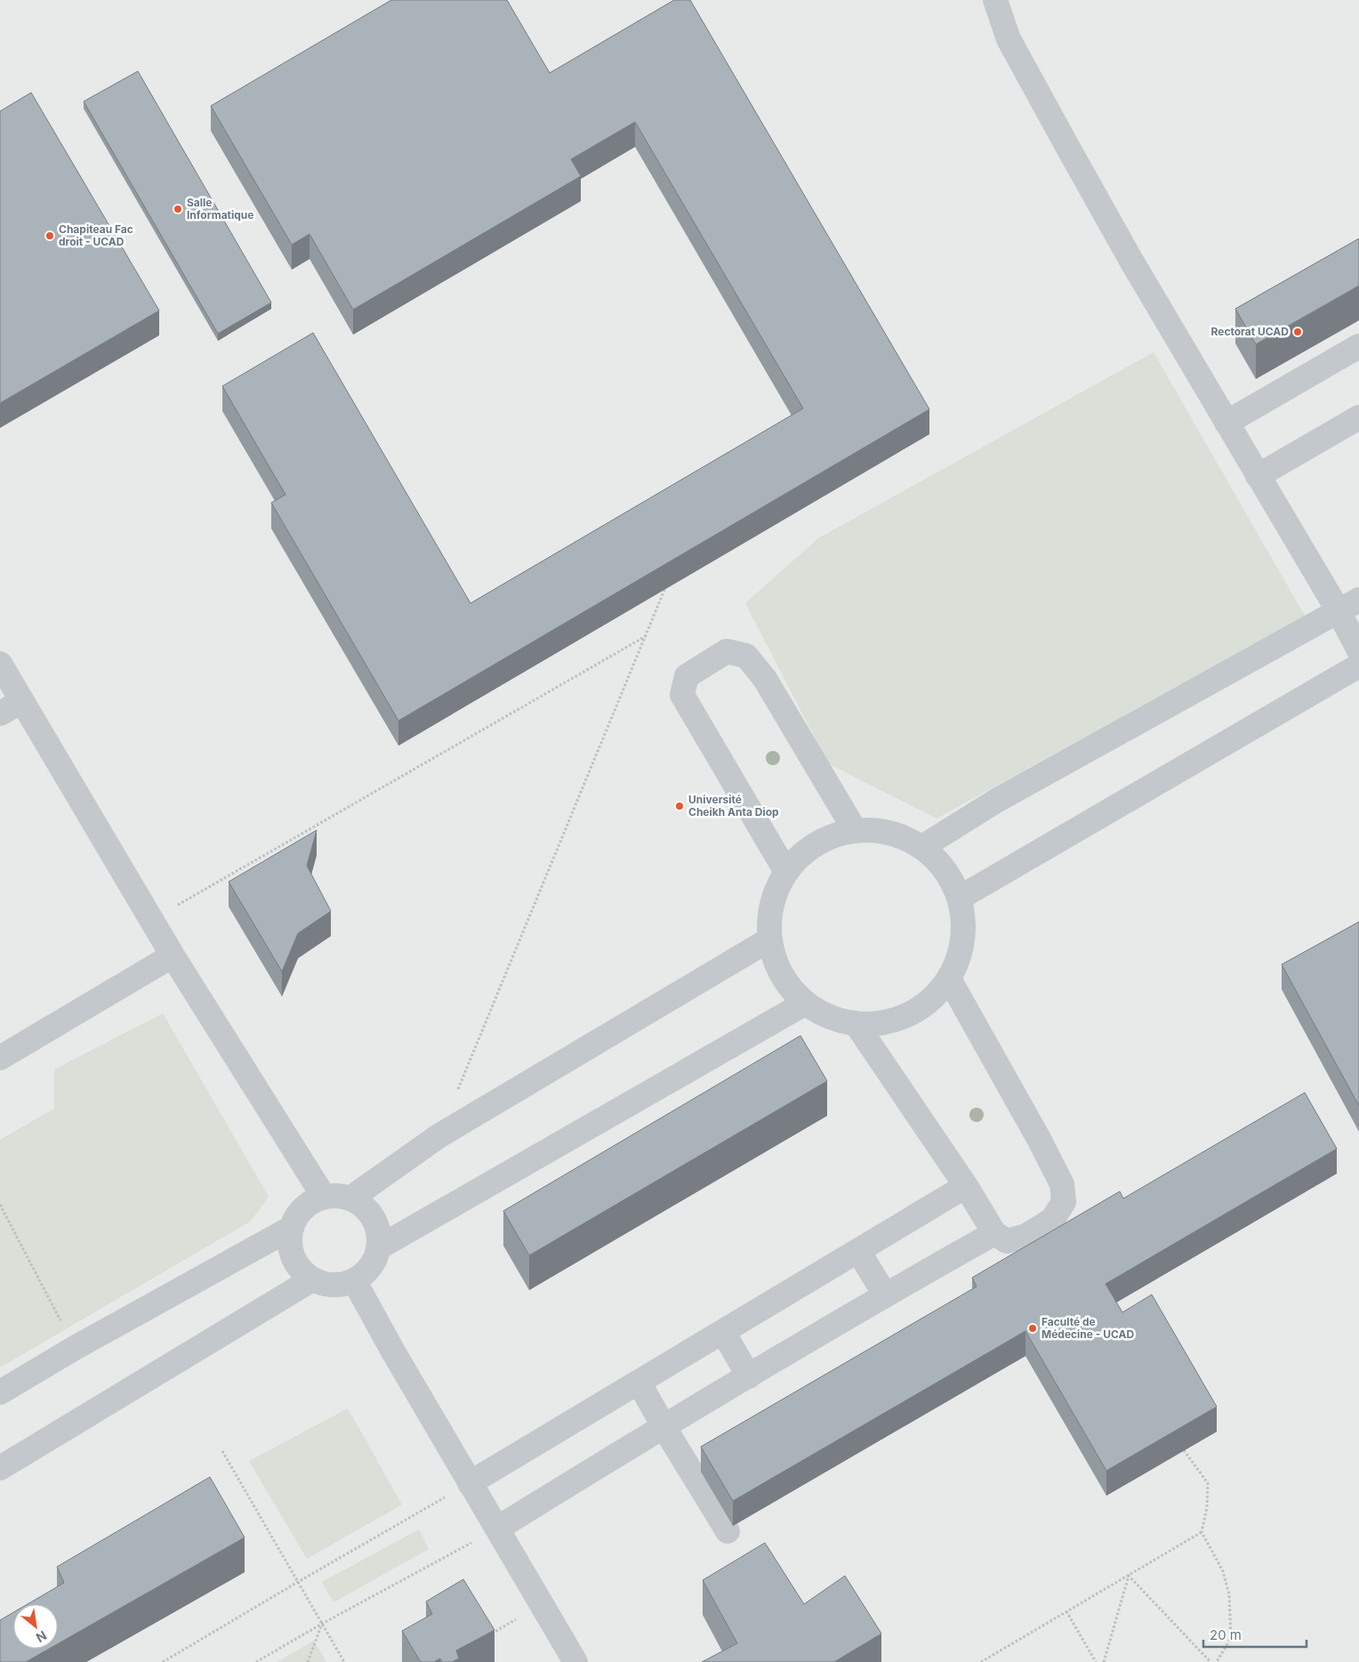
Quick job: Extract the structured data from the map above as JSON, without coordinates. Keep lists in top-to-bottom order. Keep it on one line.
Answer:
{"places":["Salle Informatique","Chapiteau Fac droit - UCAD","Rectorat UCAD","Université Cheikh Anta Diop","Faculté de Médecine - UCAD"],"scale_bar":"20 m","north":"bottom right"}
